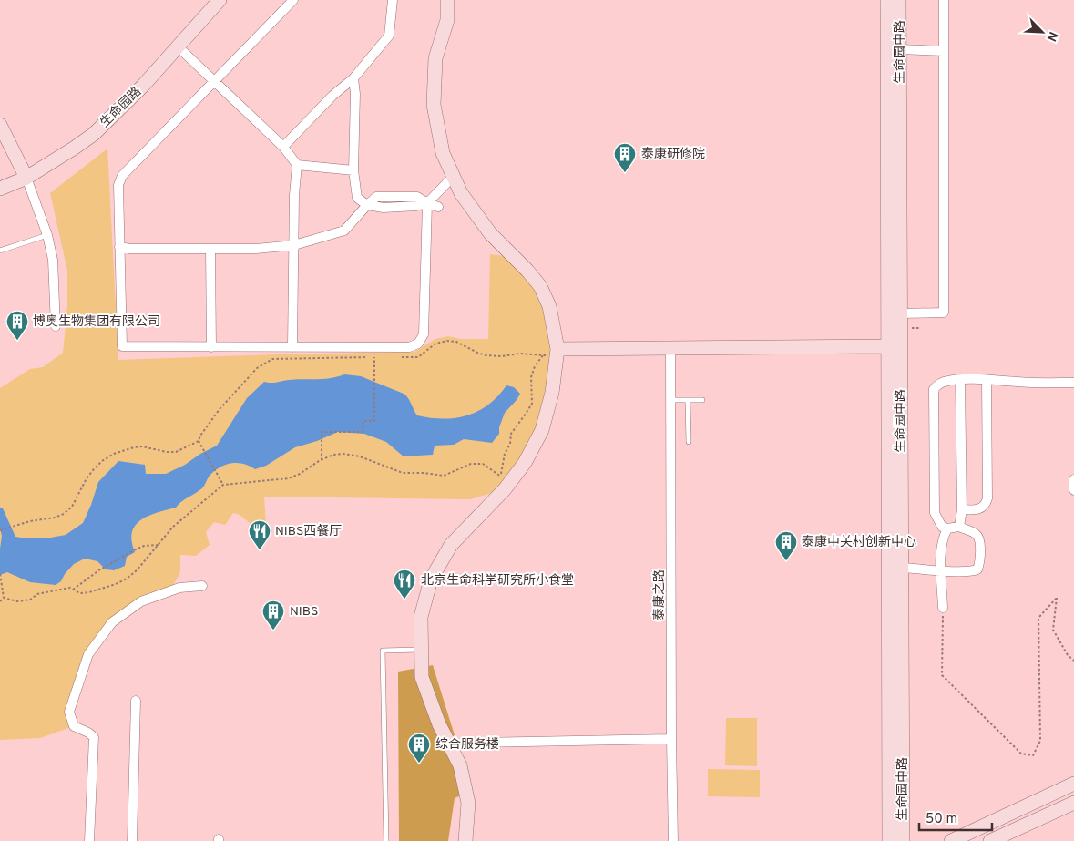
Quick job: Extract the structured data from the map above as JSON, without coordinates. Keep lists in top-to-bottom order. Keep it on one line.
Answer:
{"streets":{"street":["生命园中路","生命园路","泰康之路"]},"places":{"building":["泰康研修院","博奥生物集团有限公司","泰康中关村创新中心","NIBS","综合服务楼"],"restaurant":["NIBS西餐厅","北京生命科学研究所小食堂"]},"scale_bar":"50 m","north":"bottom right"}
